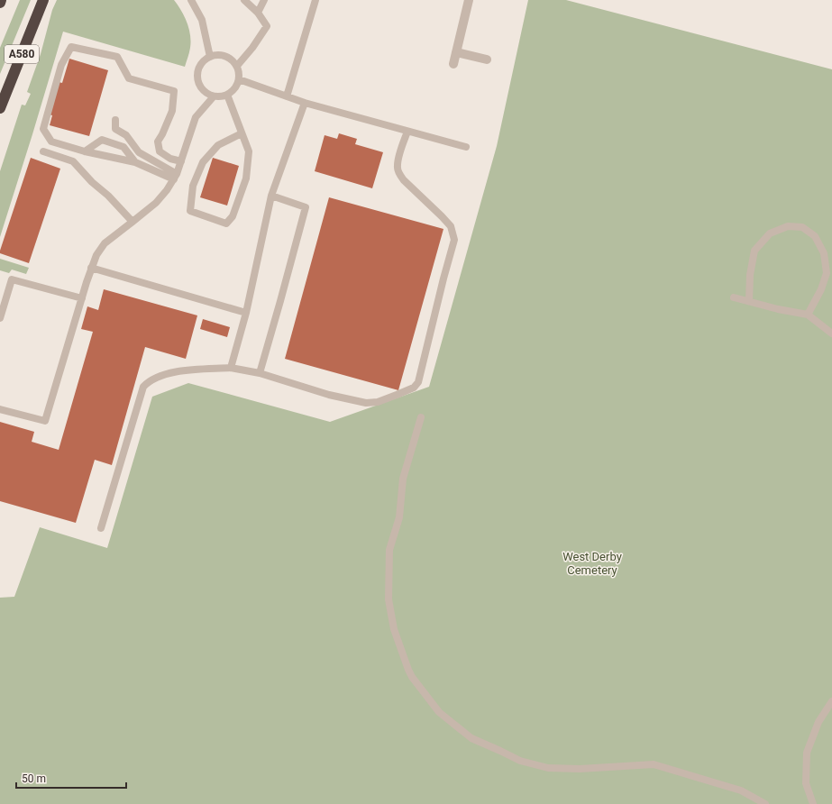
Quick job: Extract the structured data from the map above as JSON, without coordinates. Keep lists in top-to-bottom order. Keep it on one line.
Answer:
{"streets":{"highway":["A580"]},"parks":["West Derby Cemetery"],"scale_bar":"50 m"}
